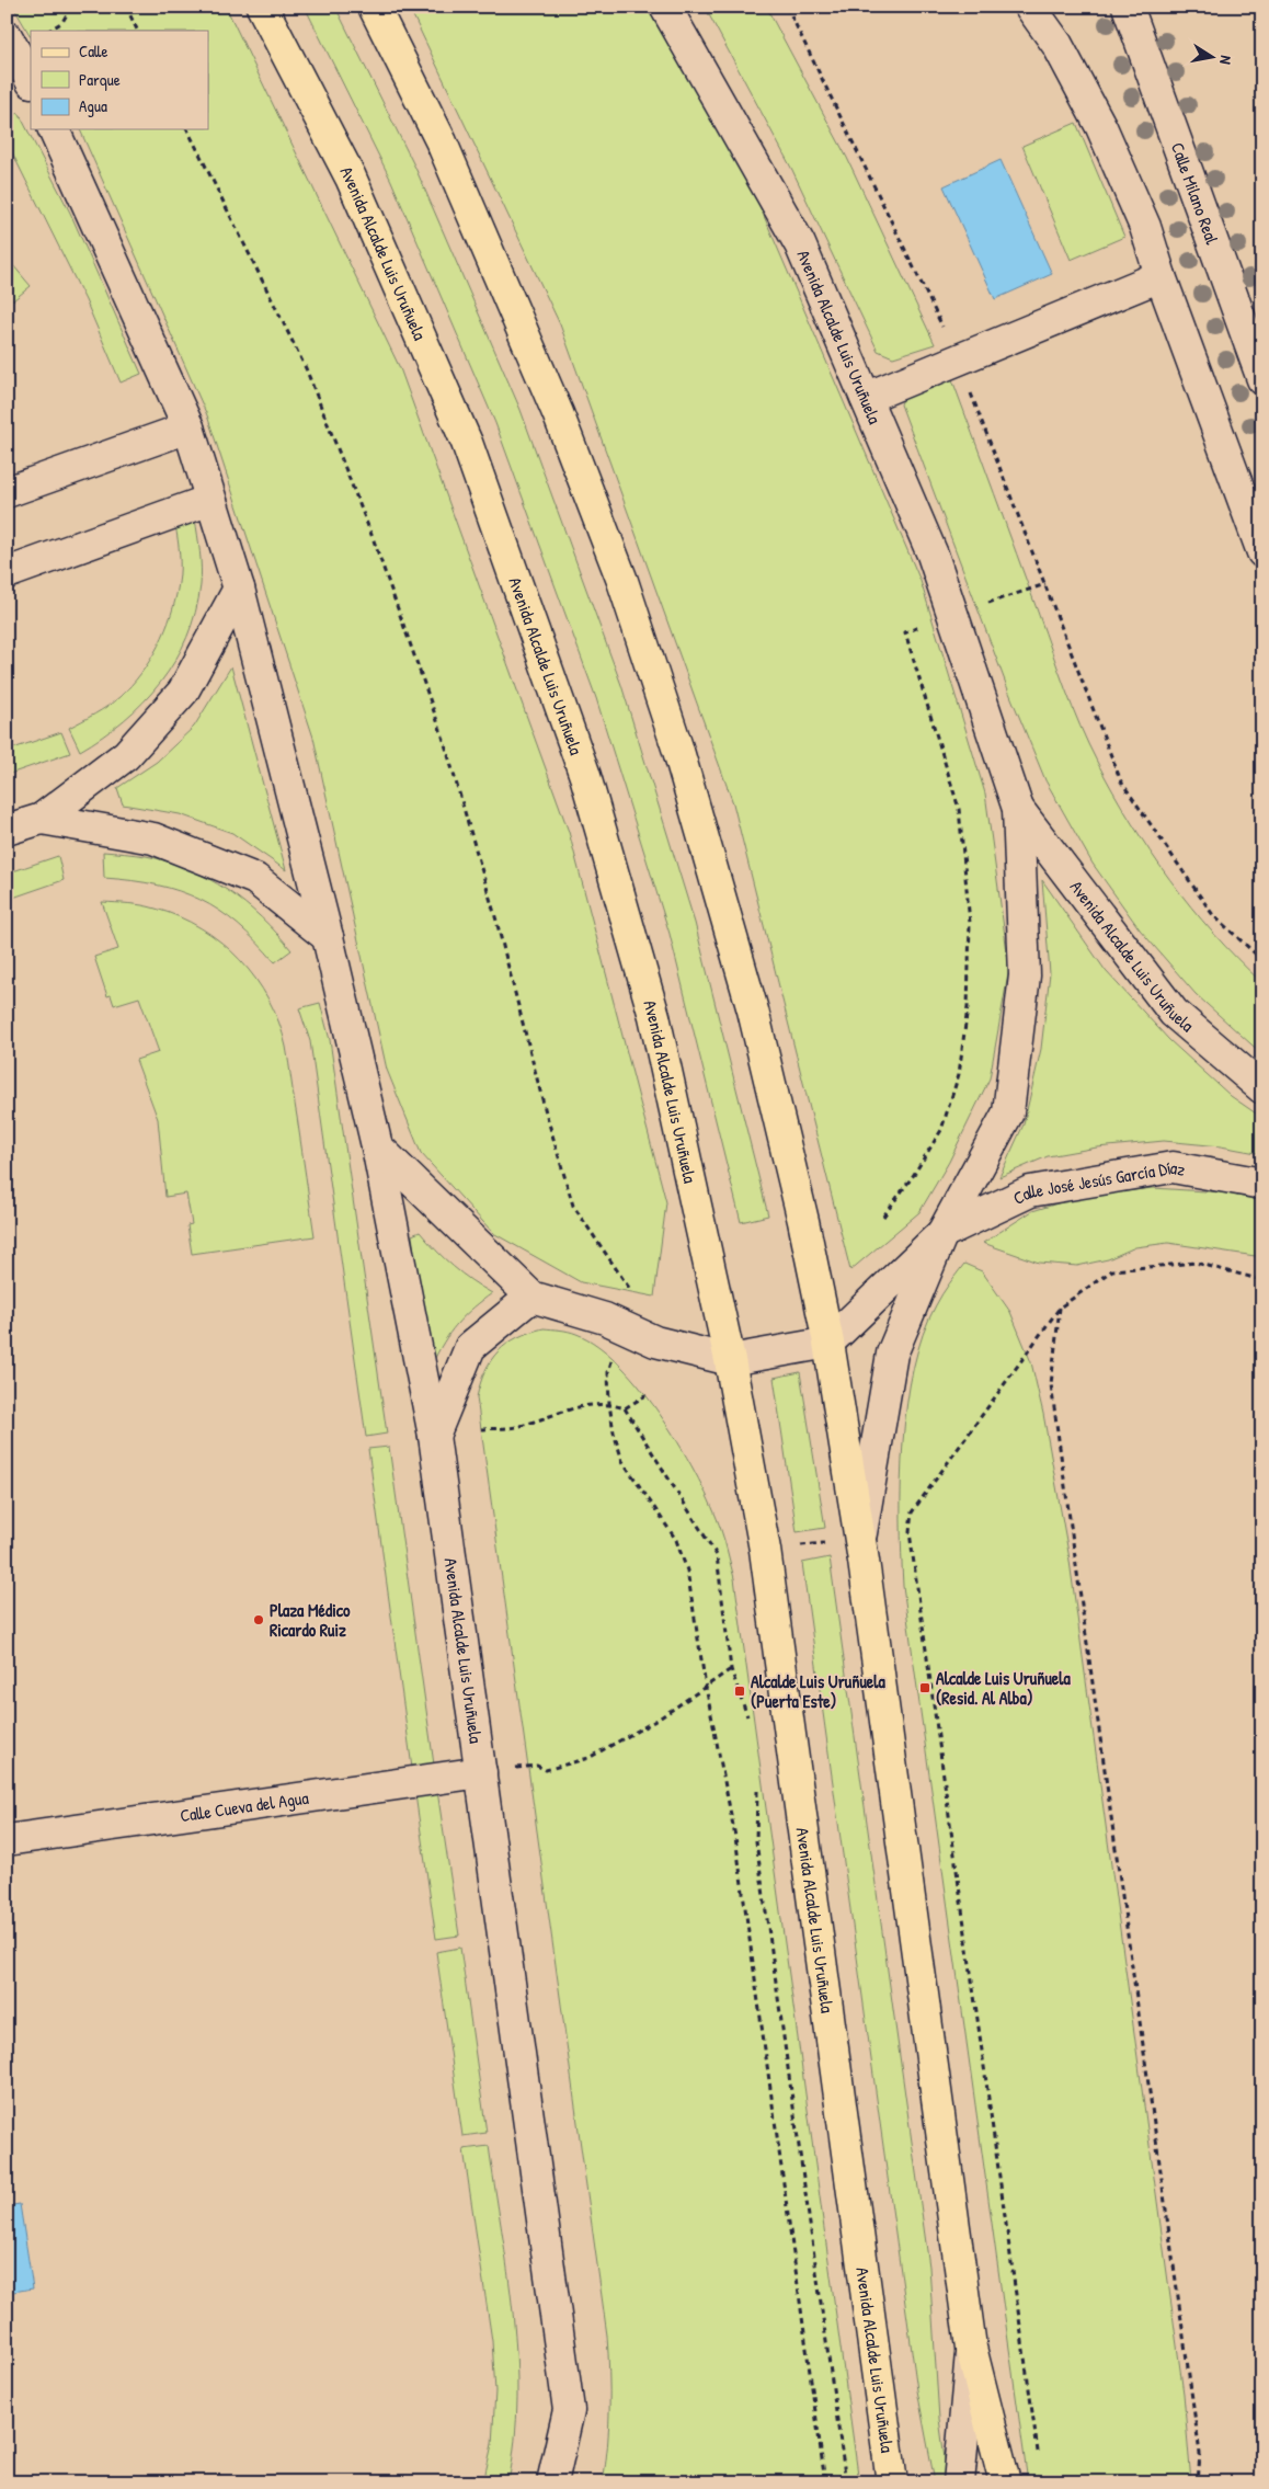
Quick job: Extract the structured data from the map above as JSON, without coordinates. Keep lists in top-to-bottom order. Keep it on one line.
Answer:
{"streets":{"main road":["Avenida Alcalde Luis Uruñuela"],"street":["Calle Milano Real","Calle José Jesús García Díaz","Calle Cueva del Agua"]},"crossings":[["Avenida Alcalde Luis Uruñuela","Calle José Jesús García Díaz"],["Avenida Alcalde Luis Uruñuela","Calle Cueva del Agua"]],"places":{"other":["Plaza Médico Ricardo Ruiz"],"transit":["Alcalde Luis Uruñuela (Resid. Al Alba)","Alcalde Luis Uruñuela (Puerta Este)"]},"legend":["Calle","Parque","Agua"],"north":"right"}
